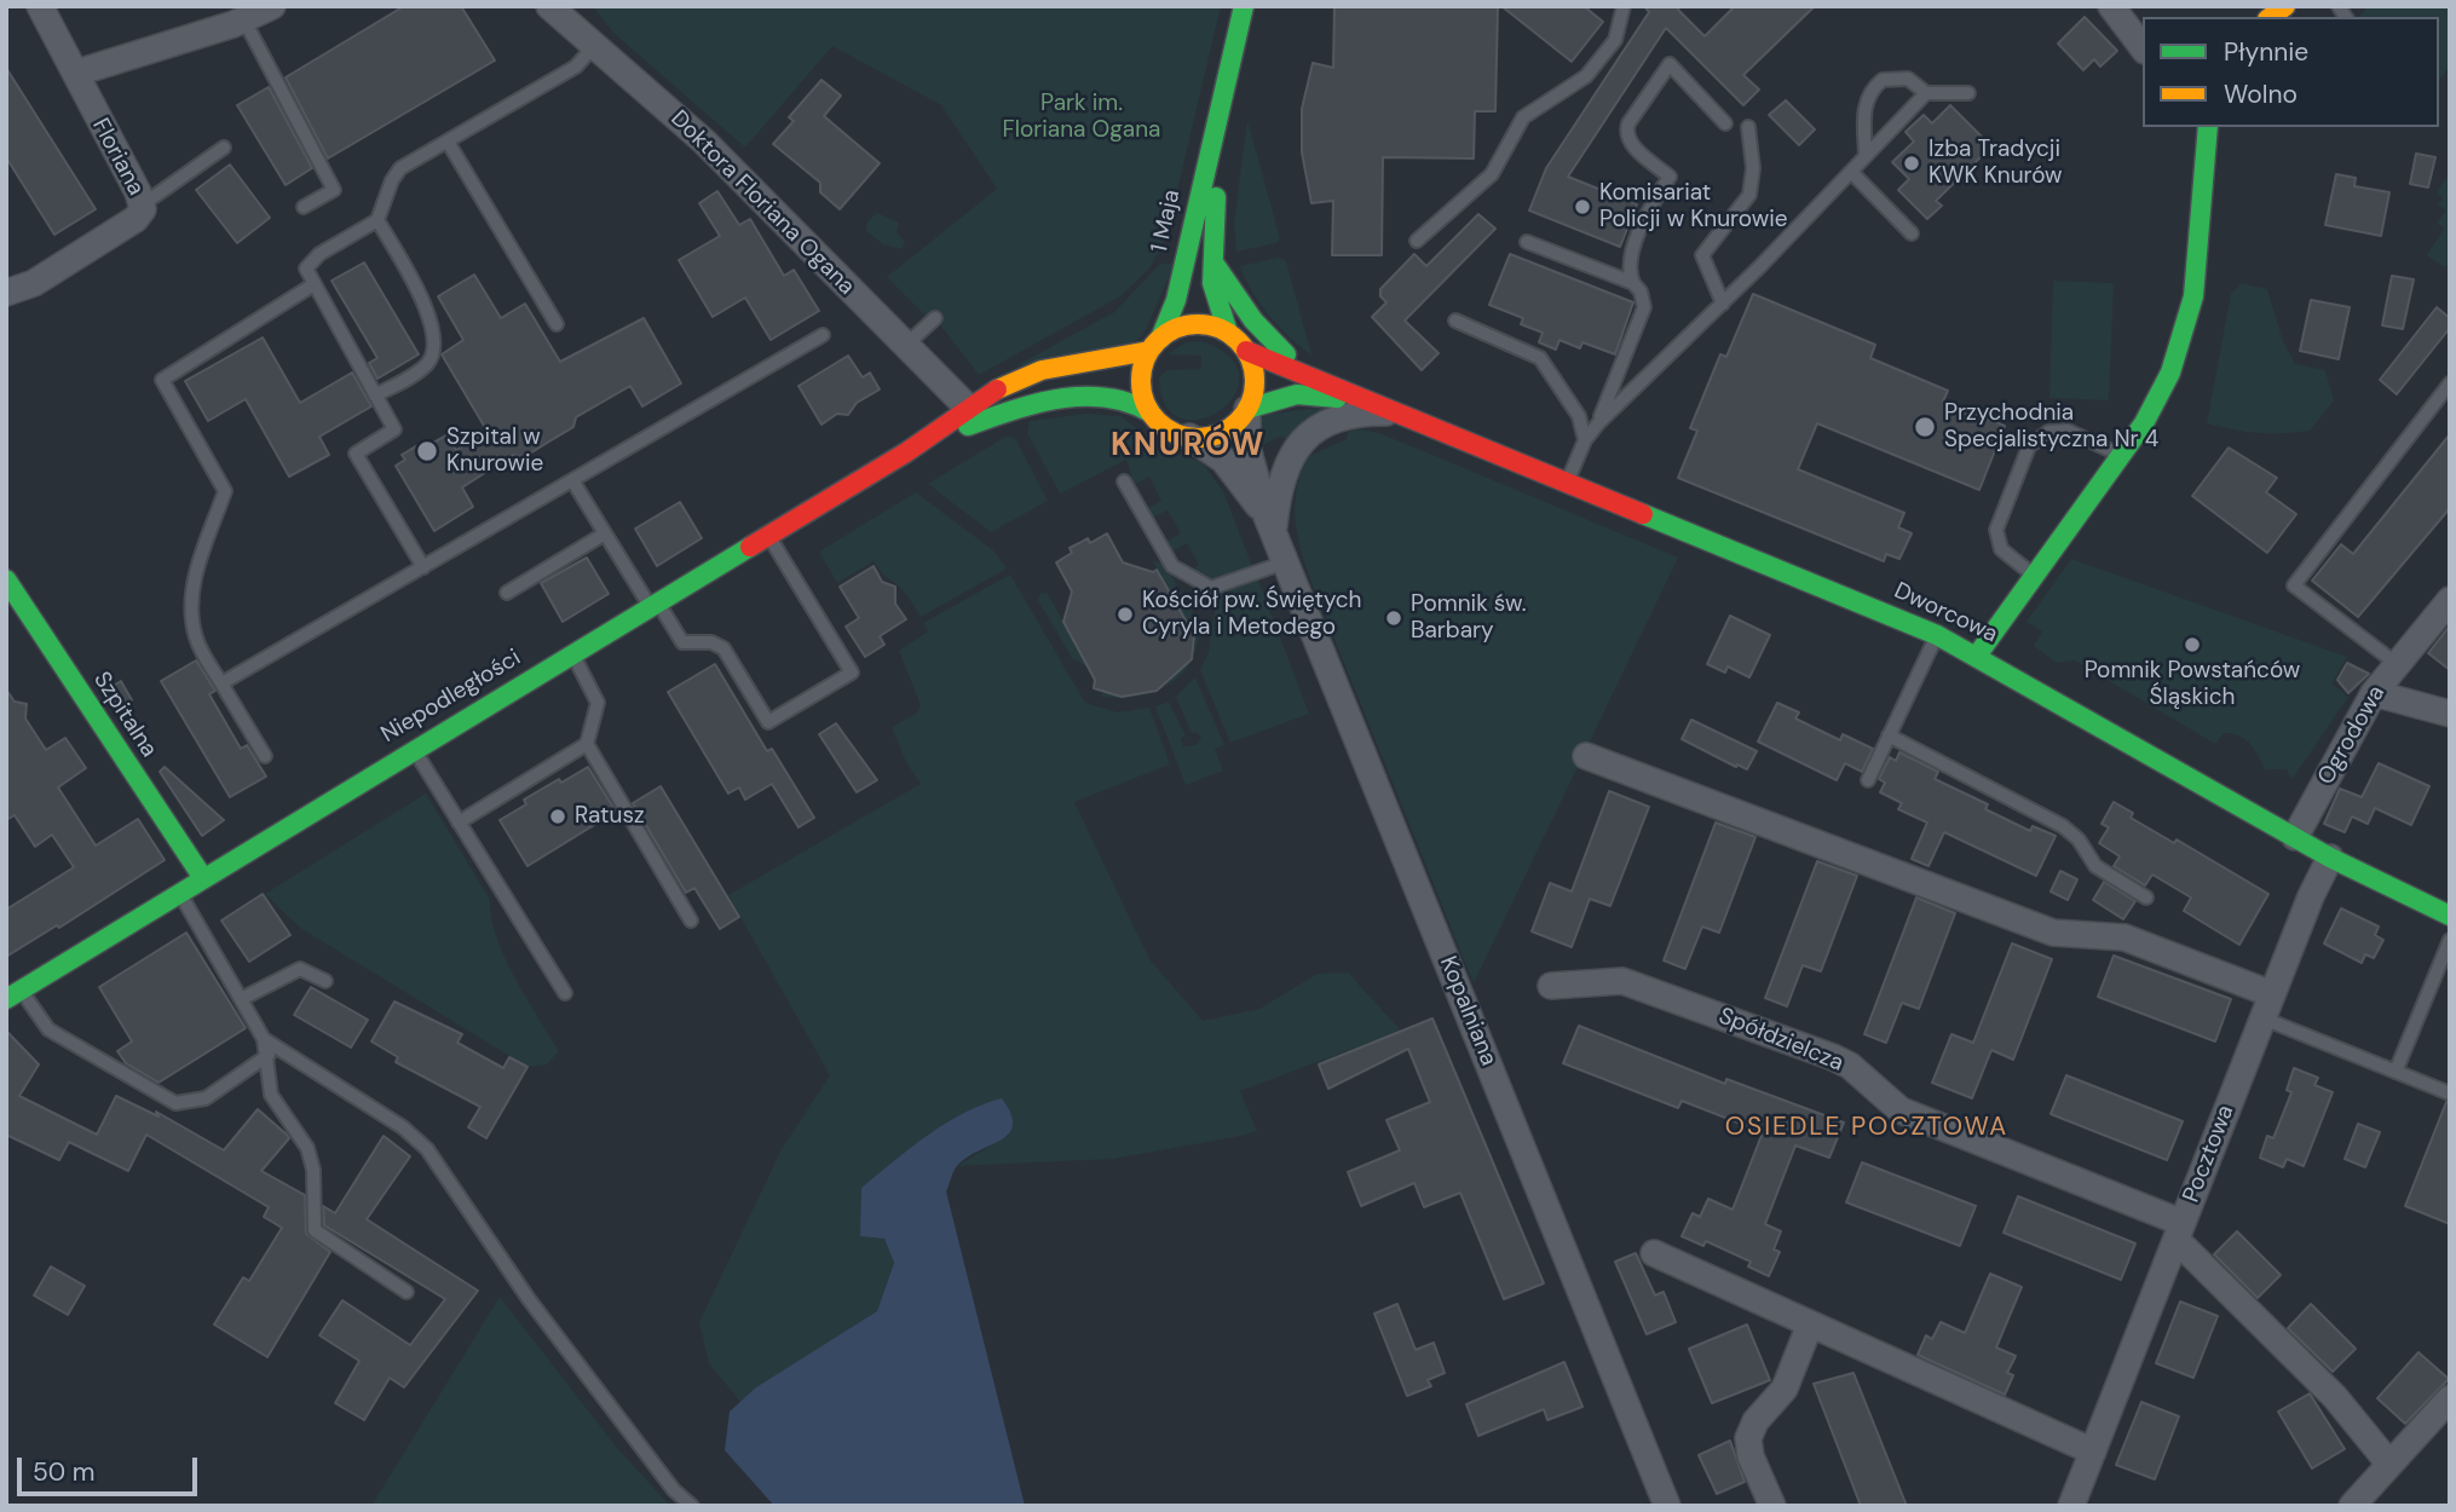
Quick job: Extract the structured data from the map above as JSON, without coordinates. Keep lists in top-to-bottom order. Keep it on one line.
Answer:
{"streets":{"main road":["1 Maja","Dworcowa","Niepodległości","Szpitalna"],"street":["Floriana","Doktora Floriana Ogana","Ogrodowa","Kopalniana","Spółdzielcza","Pocztowa"]},"crossings":[["Doktora Floriana Ogana","Niepodległości"],["1 Maja","Dworcowa"],["1 Maja","Niepodległości"],["1 Maja","Kopalniana"],["Dworcowa","Niepodległości"],["Dworcowa","Ogrodowa"],["Dworcowa","Kopalniana"],["Dworcowa","Pocztowa"],["Niepodległości","Szpitalna"],["Niepodległości","Kopalniana"],["Spółdzielcza","Pocztowa"]],"districts":["KNURÓW","OSIEDLE POCZTOWA"],"parks":["Park im. Floriana Ogana"],"places":["Izba Tradycji KWK Knurów","Komisariat Policji w Knurowie","Przychodnia Specjalistyczna Nr 4","Szpital w Knurowie","Kościół pw. Świętych Cyryla i Metodego","Pomnik św. Barbary","Pomnik Powstańców Śląskich","Ratusz"],"legend":["Płynnie","Wolno"],"scale_bar":"50 m"}
